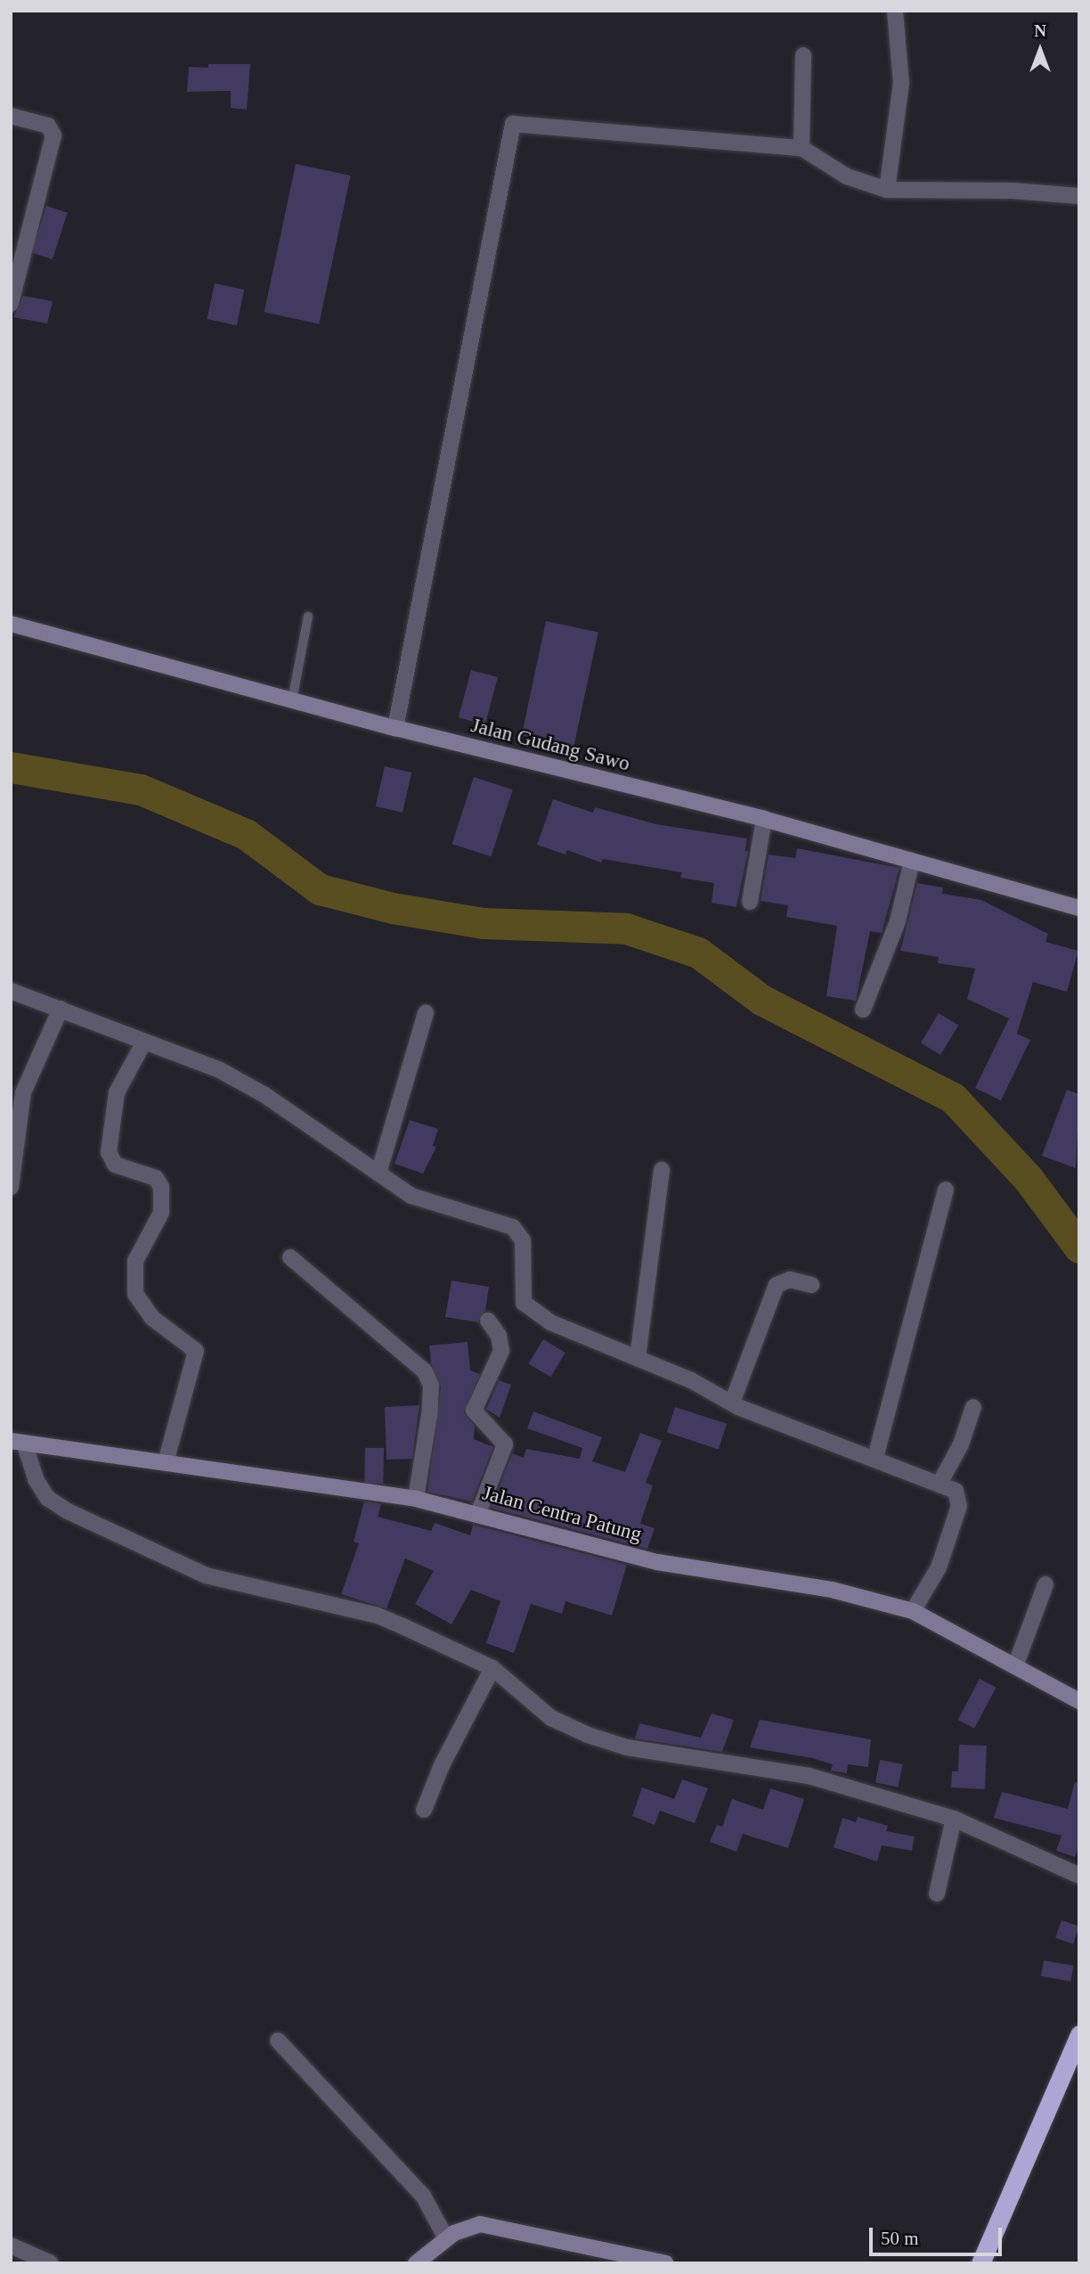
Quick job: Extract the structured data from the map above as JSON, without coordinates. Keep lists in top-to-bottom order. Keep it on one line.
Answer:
{"streets":{"street":["Jalan Gudang Sawo","Jalan Centra Patung"]},"scale_bar":"50 m","north":"top"}
